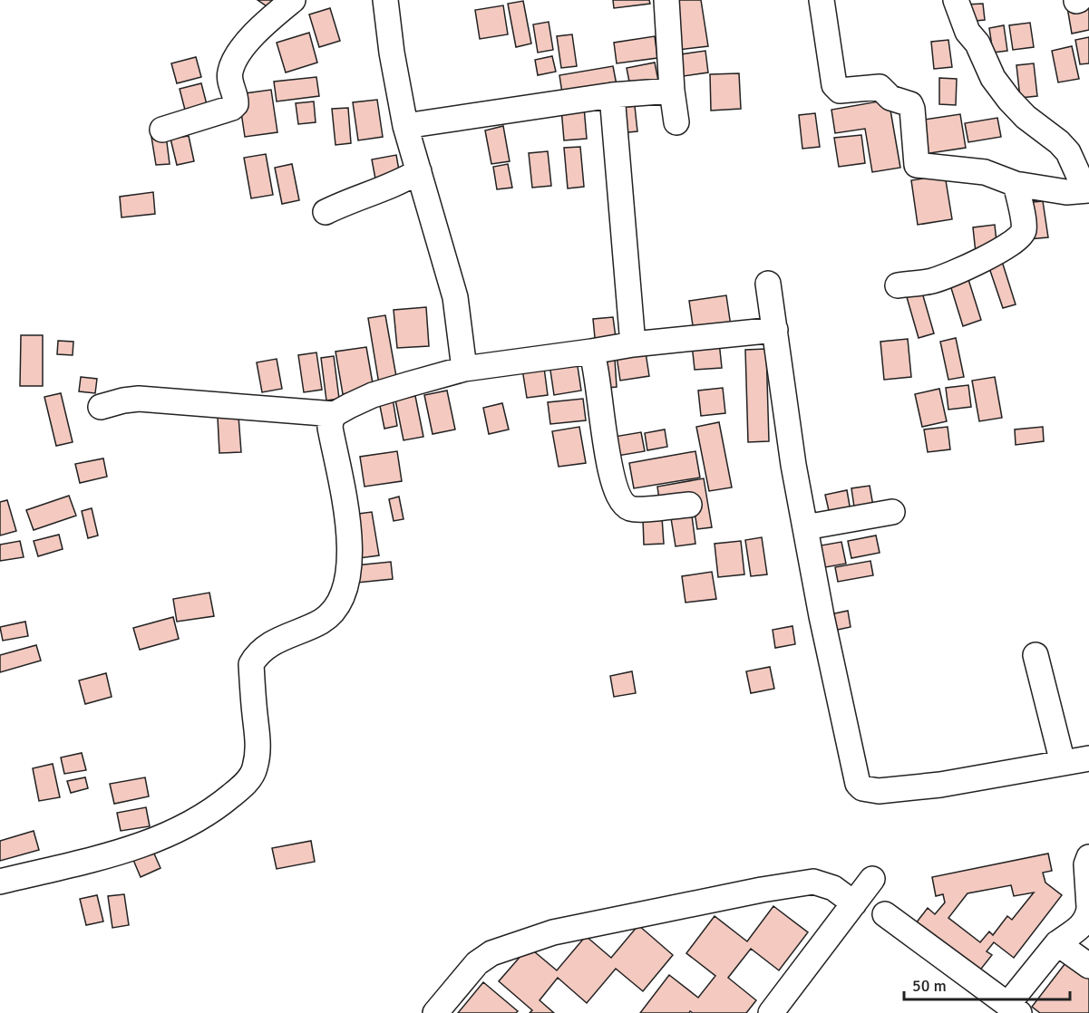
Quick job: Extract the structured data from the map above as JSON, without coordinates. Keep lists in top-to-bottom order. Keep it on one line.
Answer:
{"scale_bar":"50 m"}
